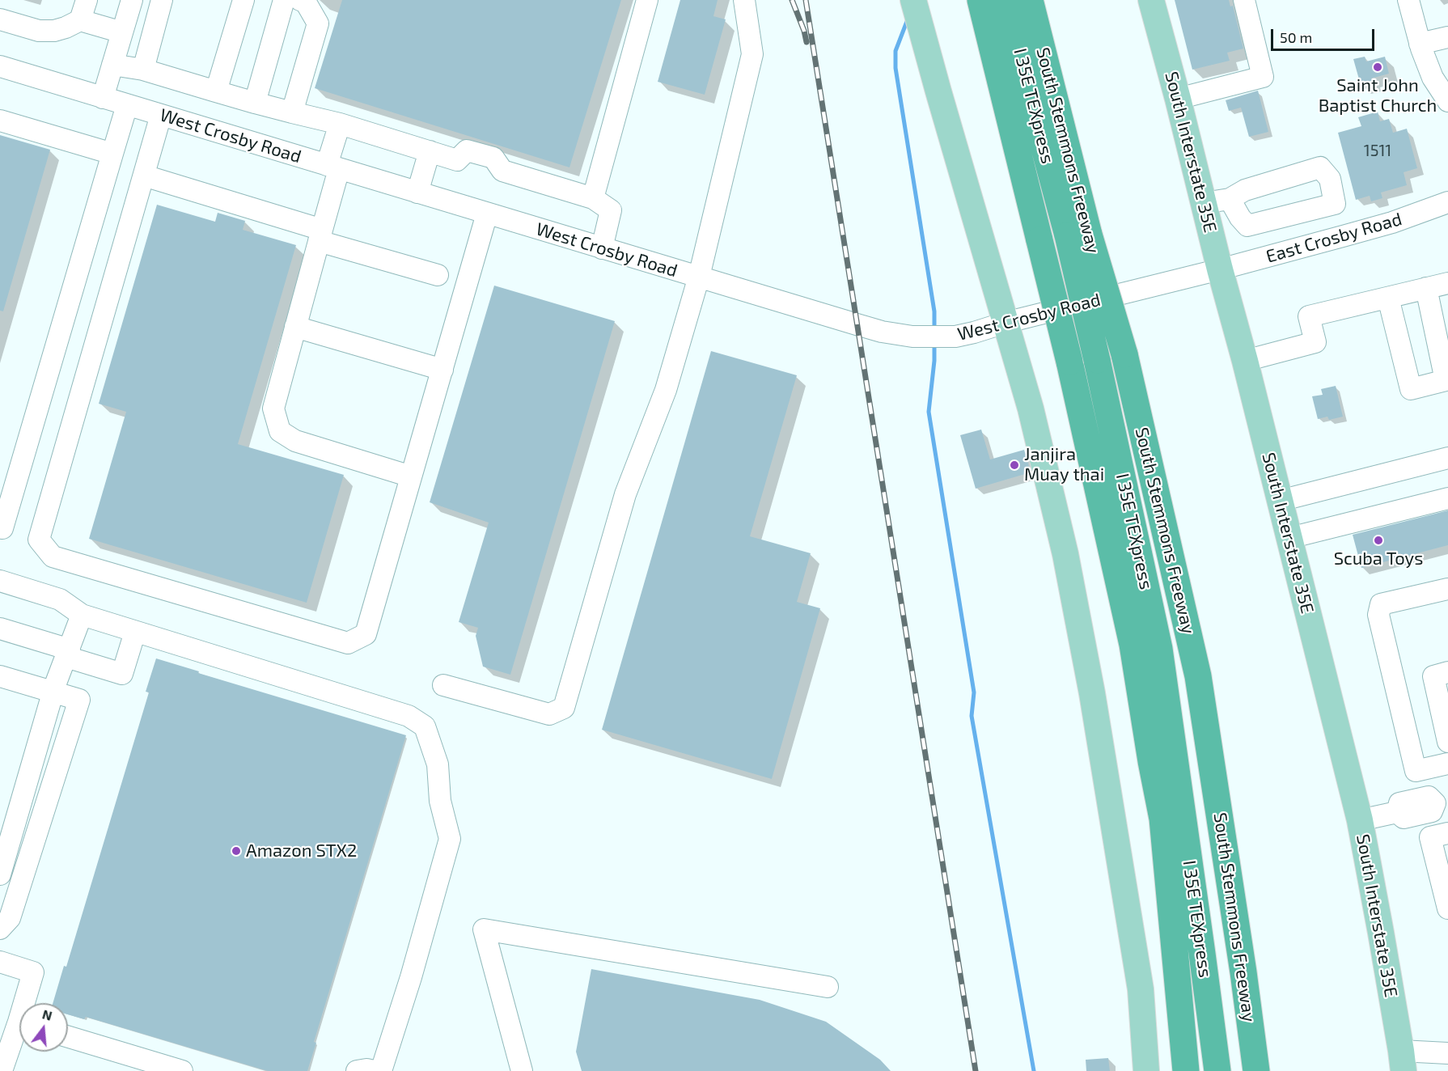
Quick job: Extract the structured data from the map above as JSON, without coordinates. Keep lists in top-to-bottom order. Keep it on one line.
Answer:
{"streets":{"highway":["I 35E TEXpress","South Stemmons Freeway"],"main road":["South Interstate 35E"],"street":["West Crosby Road","East Crosby Road"]},"crossings":[["I 35E TEXpress","South Stemmons Freeway"],["West Crosby Road","South Interstate 35E"],["West Crosby Road","East Crosby Road"],["South Interstate 35E","East Crosby Road"]],"places":["Saint John Baptist Church","Janjira Muay thai","Scuba Toys","Amazon STX2"],"house_numbers":["1511"],"scale_bar":"50 m","north":"top"}
